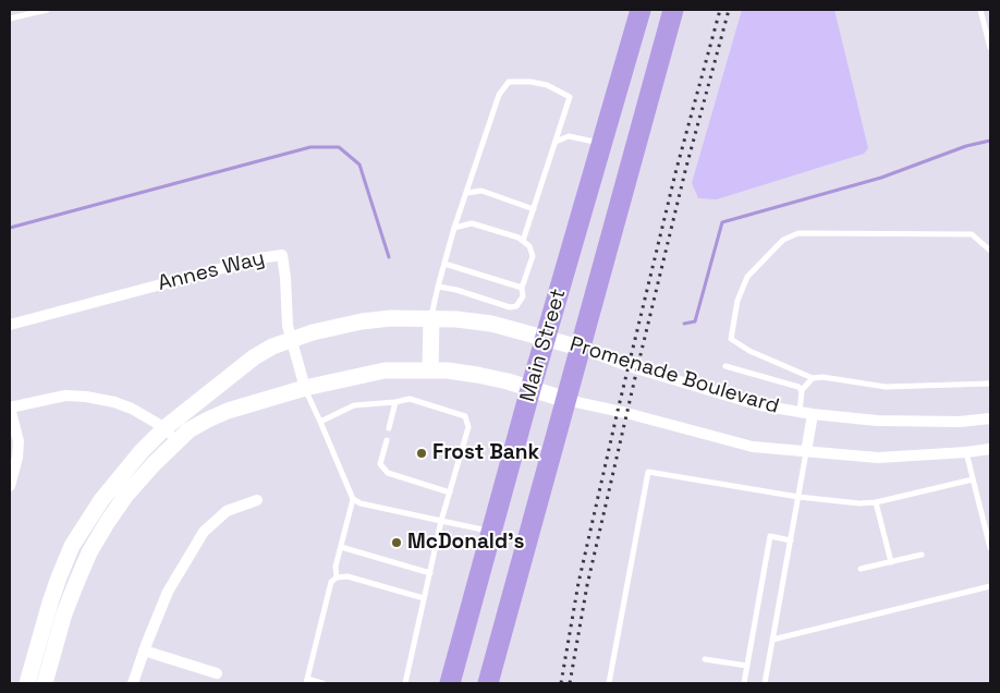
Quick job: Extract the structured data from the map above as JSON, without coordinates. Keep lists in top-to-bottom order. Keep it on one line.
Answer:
{"streets":{"highway":["Main Street"],"street":["Annes Way","Promenade Boulevard"]},"crossings":[["Annes Way","Promenade Boulevard"],["Main Street","Promenade Boulevard"]],"places":["Frost Bank","McDonald's"]}
